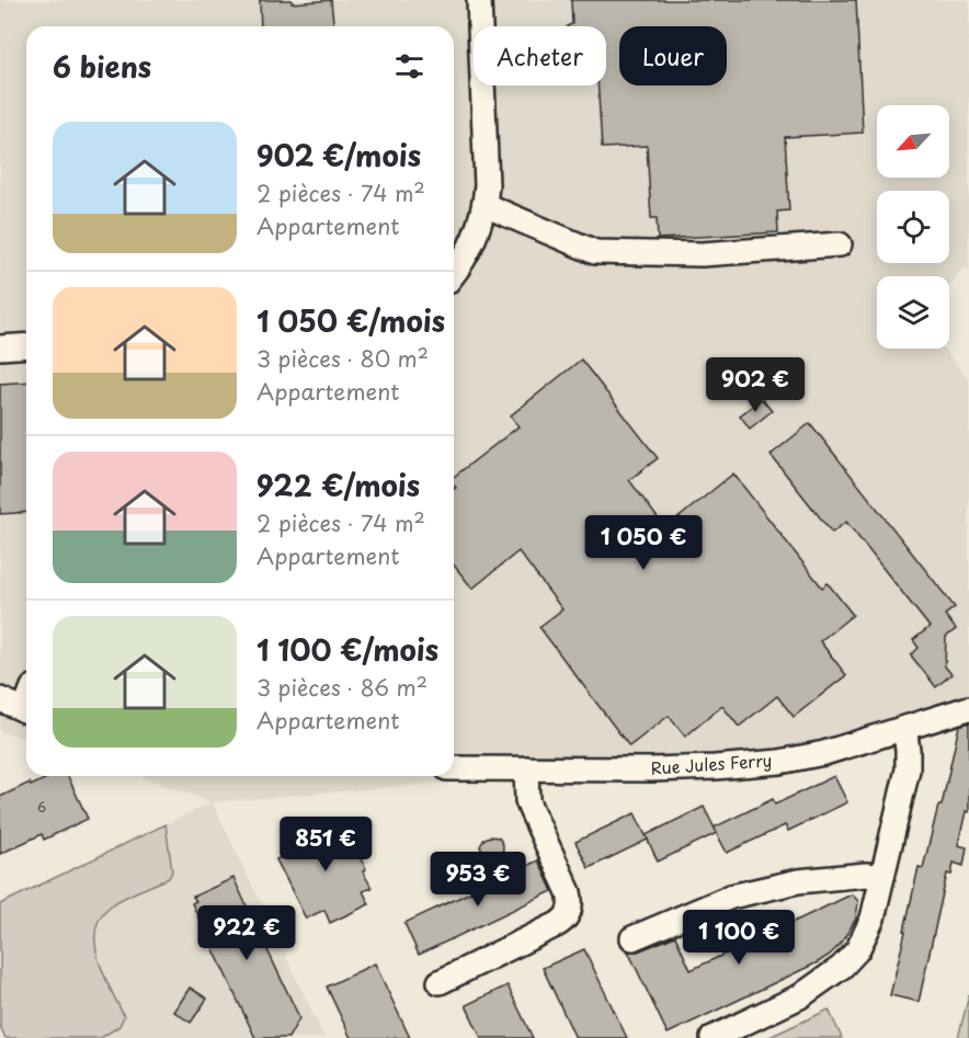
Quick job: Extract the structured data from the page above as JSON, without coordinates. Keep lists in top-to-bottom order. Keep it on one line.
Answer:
{"streets":{"street":["Rue Jules Ferry"]},"house_numbers":["6"],"north":"bottom left","page":{"chip":["Acheter","Louer"],"heading":"6 biens","list":[{"name":"902 €/mois","note":"2 pièces · 74 m² · Appartement"},{"name":"1 050 €/mois","note":"3 pièces · 80 m² · Appartement"},{"name":"922 €/mois","note":"2 pièces · 74 m² · Appartement"},{"name":"1 100 €/mois","note":"3 pièces · 86 m² · Appartement"}],"price":["902 €","1 050 €","851 €","953 €","922 €","1 100 €"]}}
